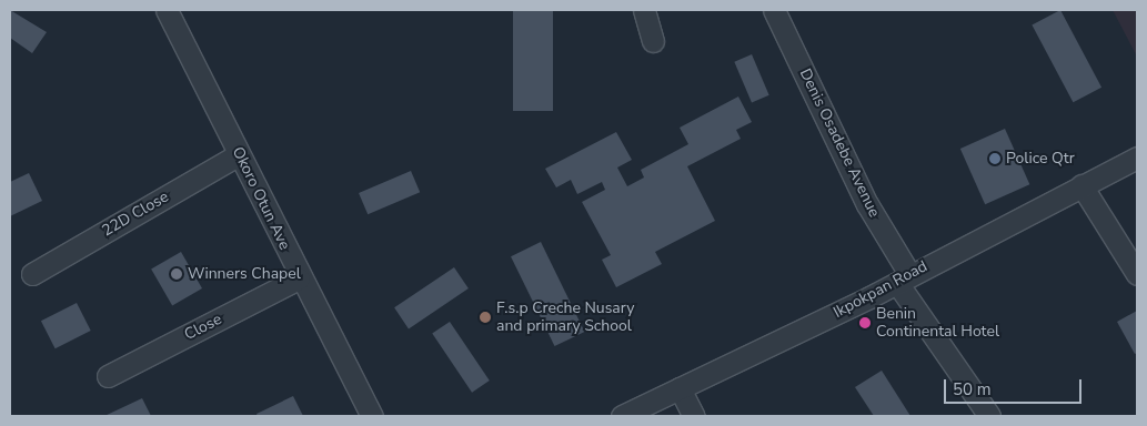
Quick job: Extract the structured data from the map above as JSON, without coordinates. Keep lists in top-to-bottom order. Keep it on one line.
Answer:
{"streets":{"street":["Denis Osadebe Avenue","Okoro Otun Ave","22D Close","Ikpokpan Road","Close"]},"crossings":[["Denis Osadebe Avenue","Ikpokpan Road"],["Okoro Otun Ave","22D Close"],["Okoro Otun Ave","Close"]],"places":["Police Qtr","Winners Chapel","F.s.p Creche Nusary and primary School","Benin Continental Hotel"],"scale_bar":"50 m"}
